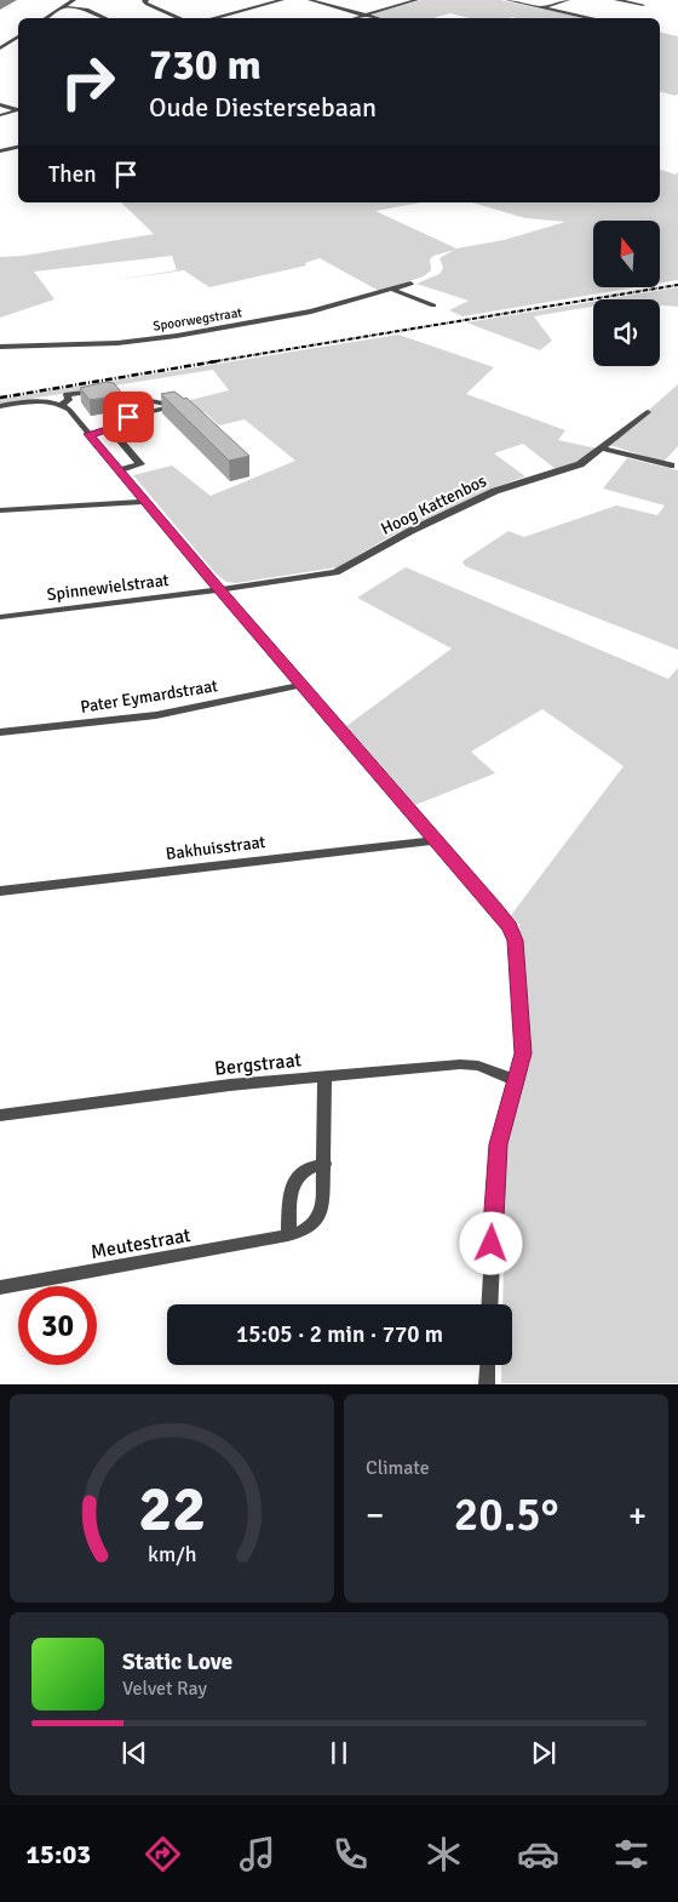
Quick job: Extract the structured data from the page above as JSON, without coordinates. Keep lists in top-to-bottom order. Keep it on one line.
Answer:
{"streets":{"street":["Spoorwegstraat","Hoog Kattenbos","Spinnewielstraat","Pater Eymardstraat","Bakhuisstraat","Bergstraat","Meutestraat"]},"crossings":[["Hoog Kattenbos","Spinnewielstraat"],["Bergstraat","Meutestraat"]],"north":"top","page":{"turn":["730 m","Oude Diestersebaan"],"then":"Then","limit":"30","trip":"15:05 · 2 min · 770 m","tile":"Climate","heat":["−","20.5°","+"],"song":["Static Love","Velvet Ray"],"tabs":"15:03","gauge":["22","km/h"]}}
